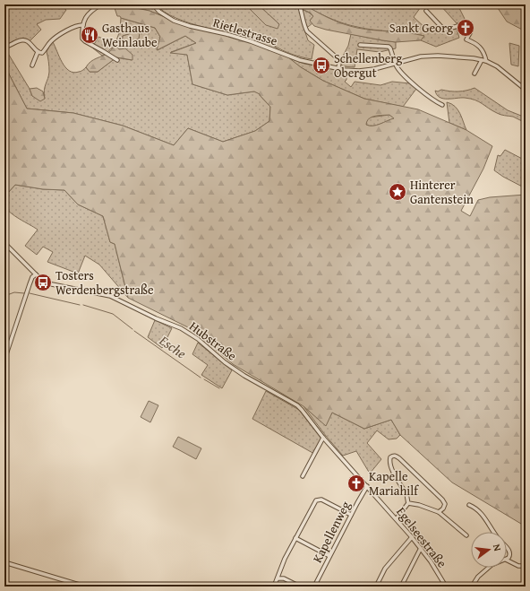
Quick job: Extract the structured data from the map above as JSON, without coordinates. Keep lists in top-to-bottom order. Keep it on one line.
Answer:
{"streets":{"street":["Rietlestrasse","Hubstraße","Kapellenweg","Egelseestraße"]},"crossings":[["Hubstraße","Egelseestraße"],["Kapellenweg","Egelseestraße"]],"water":["Esche"],"places":{"church":["Sankt Georg","Kapelle Mariahilf"],"restaurant":["Gasthaus Weinlaube"],"bus stop":["Schellenberg Obergut","Tosters Werdenbergstraße"],"place":["Hinterer Gantenstein"]},"north":"right"}
